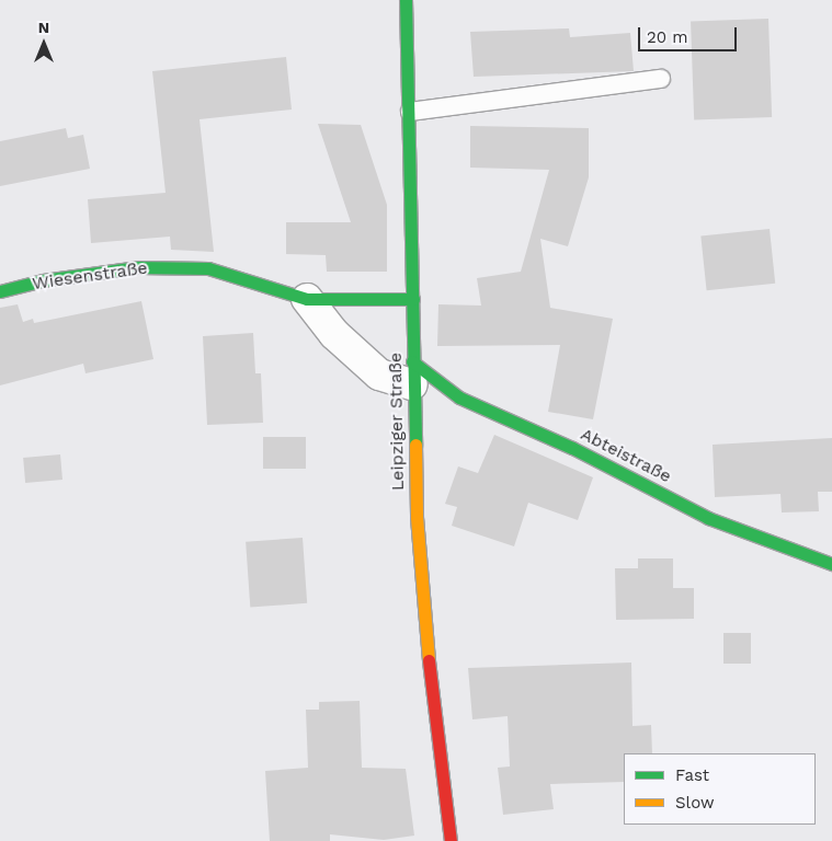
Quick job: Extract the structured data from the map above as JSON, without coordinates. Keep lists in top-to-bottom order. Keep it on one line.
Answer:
{"streets":{"street":["Wiesenstraße","Leipziger Straße","Abteistraße"]},"crossings":[["Wiesenstraße","Leipziger Straße"],["Leipziger Straße","Abteistraße"]],"legend":["Fast","Slow"],"scale_bar":"20 m","north":"top"}
